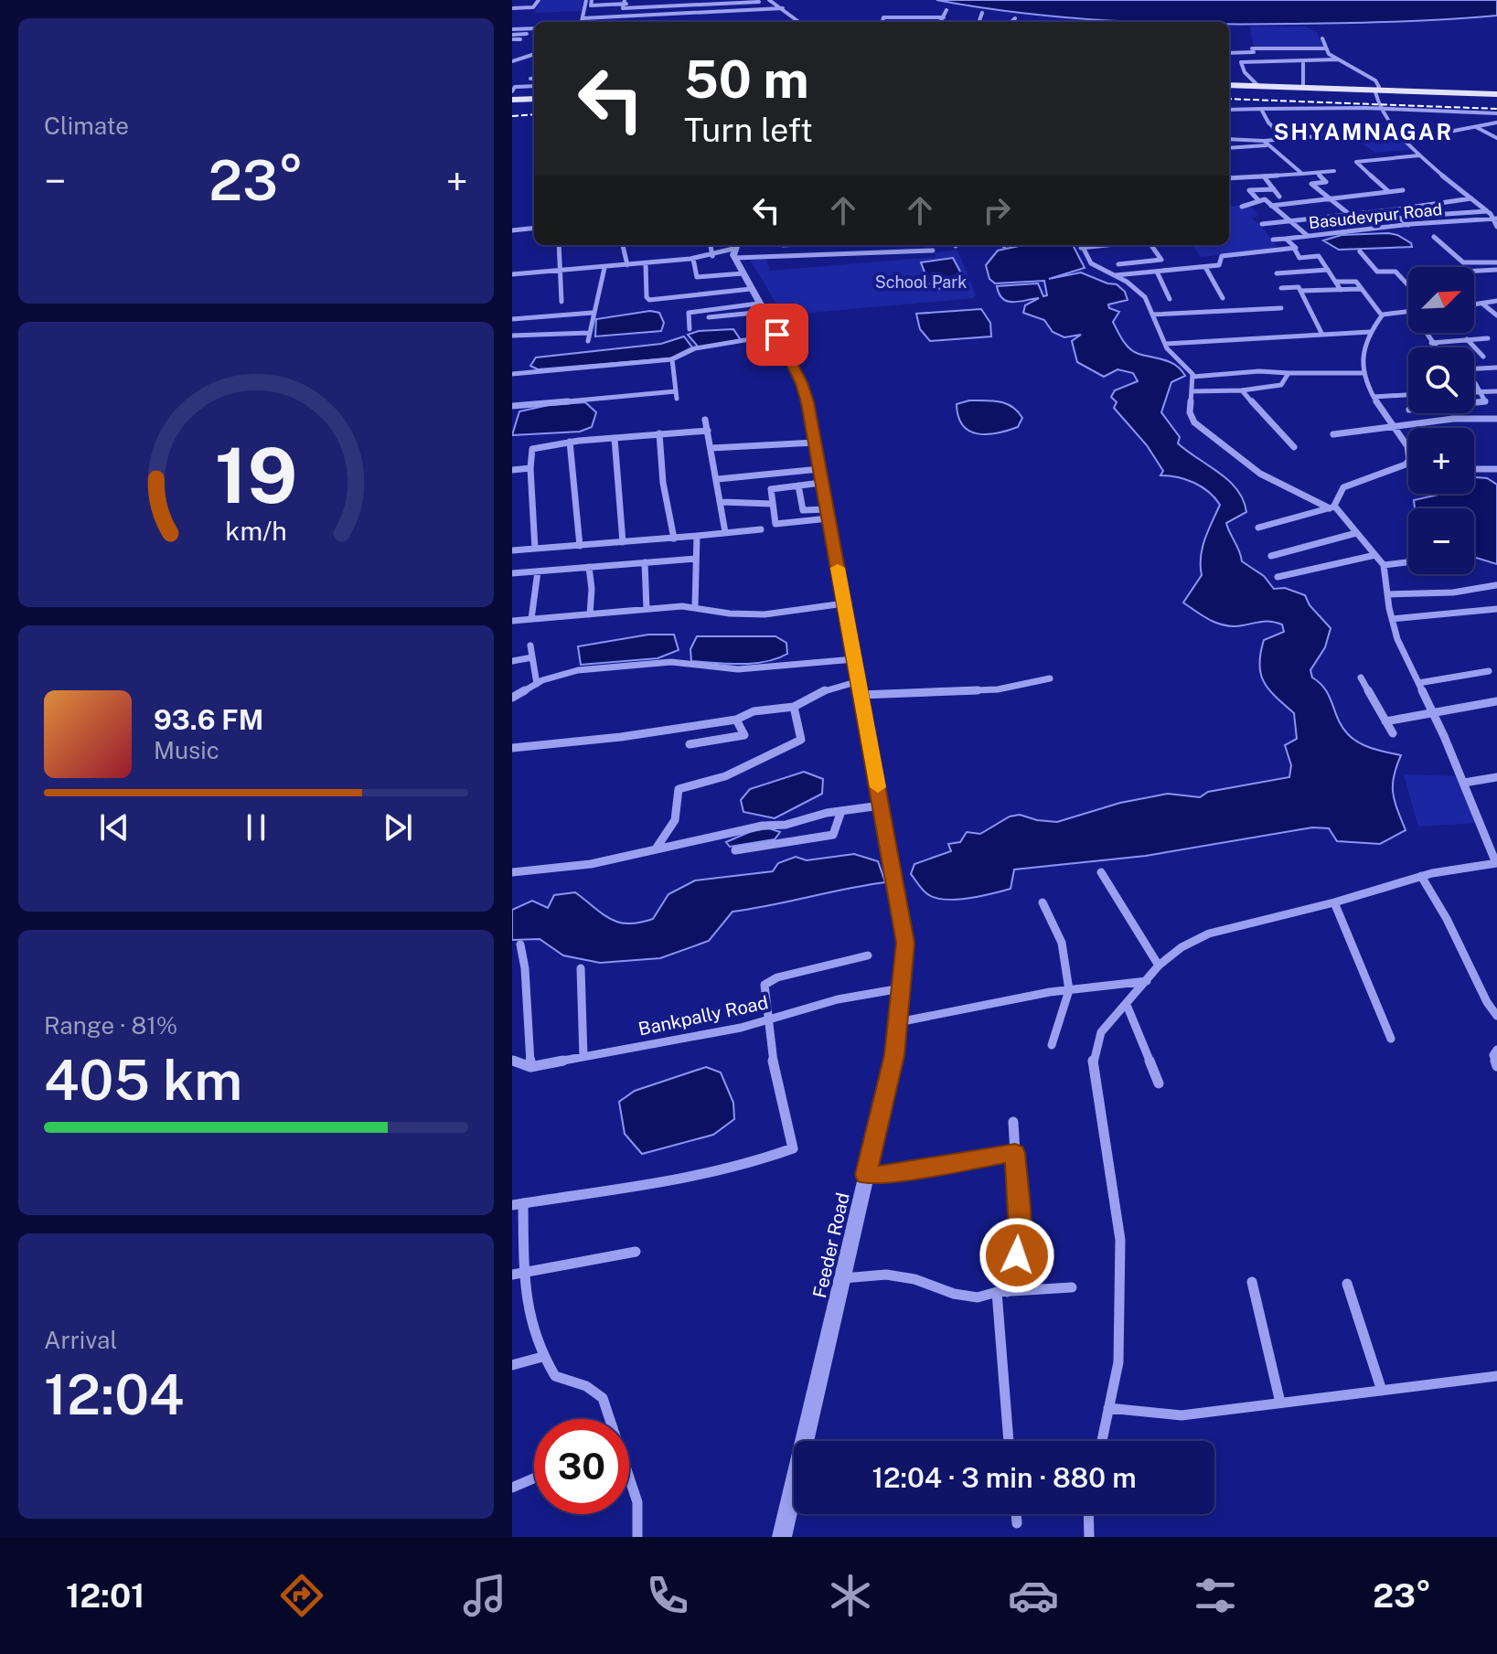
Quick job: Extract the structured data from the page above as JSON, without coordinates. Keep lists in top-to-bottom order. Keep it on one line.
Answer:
{"streets":{"street":["Basudevpur Road","Bankpally Road","Feeder Road"]},"crossings":[["Bankpally Road","Feeder Road"]],"districts":["SHYAMNAGAR"],"parks":["School Park"],"north":"top right","page":{"tile":["Climate",["Range · 81%","405 km"],["Arrival","12:04"]],"turn":["50 m","Turn left"],"heat":["−","23°","+"],"map_buttons":["+","−"],"song":["93.6 FM","Music"],"limit":"30","trip":"12:04 · 3 min · 880 m","tabs":["12:01","23°"],"gauge":["19","km/h"]}}
